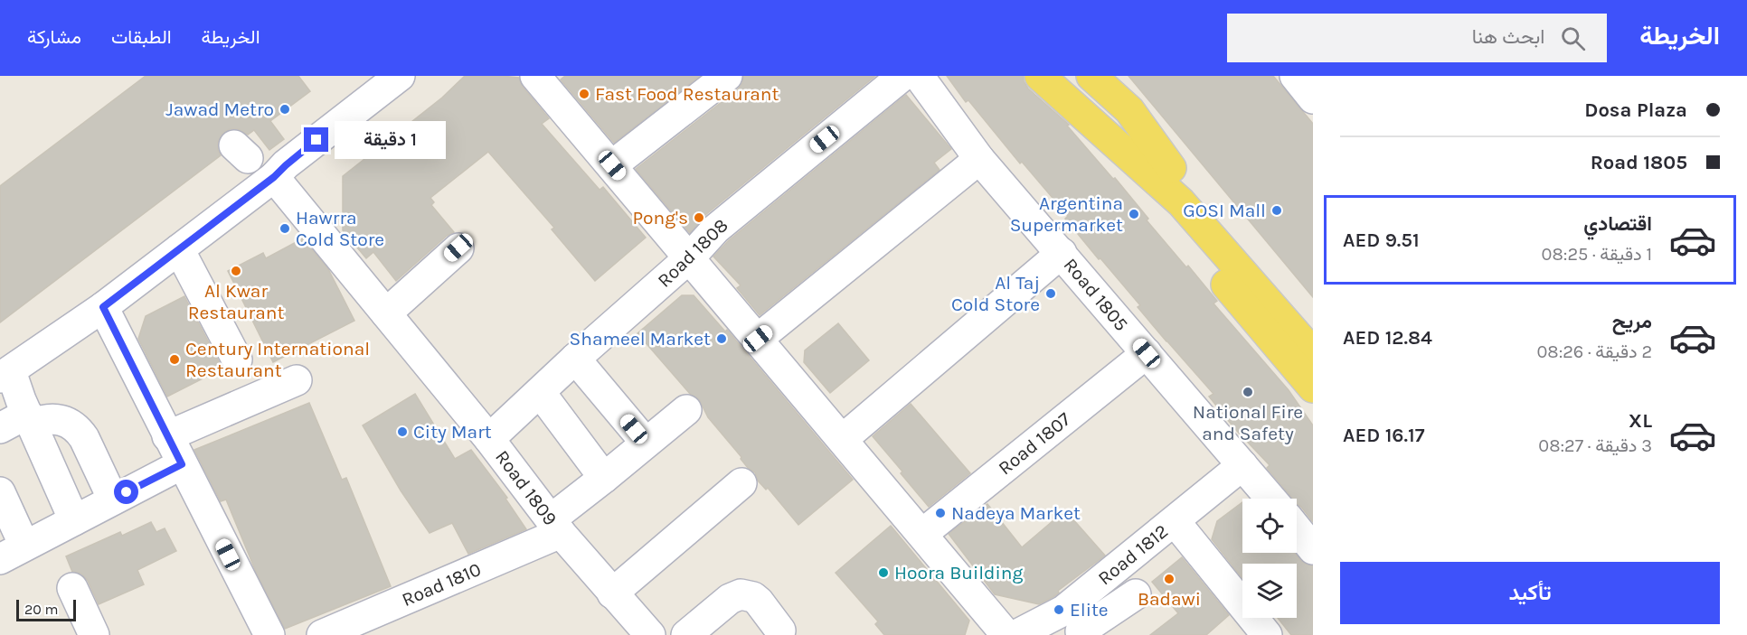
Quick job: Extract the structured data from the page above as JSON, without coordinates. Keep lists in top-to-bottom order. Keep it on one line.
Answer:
{"streets":{"street":["Road 1808","Road 1805","Road 1807","Road 1809","Road 1812","Road 1810"]},"crossings":[["Road 1808","Road 1809"],["Road 1805","Road 1807"],["Road 1805","Road 1812"],["Road 1809","Road 1810"]],"places":["Fast Food Restaurant","Jawad Metro","GOSI Mall","Argentina Supermarket","Pong's","Hawrra Cold Store","Al Kwar Restaurant","Al Taj Cold Store","Shameel Market","Century International Restaurant","National Fire and Safety","City Mart","Nadeya Market","Hoora Building","Badawi","Elite"],"scale_bar":"20 m","page":{"header":"الخريطة","search":"ابحث هنا","nav":["الخريطة","الطبقات","مشاركة"],"banner":["Dosa Plaza","Road 1805"],"bubble":"1 دقيقة","list":[{"name":"اقتصادي","note":"1 دقيقة · 08:25","value":"AED 9.51"},{"name":"مريح","note":"2 دقيقة · 08:26","value":"AED 12.84"},{"name":"XL","note":"3 دقيقة · 08:27","value":"AED 16.17"}],"buttons":"تأكيد","scale":"20 m"}}
